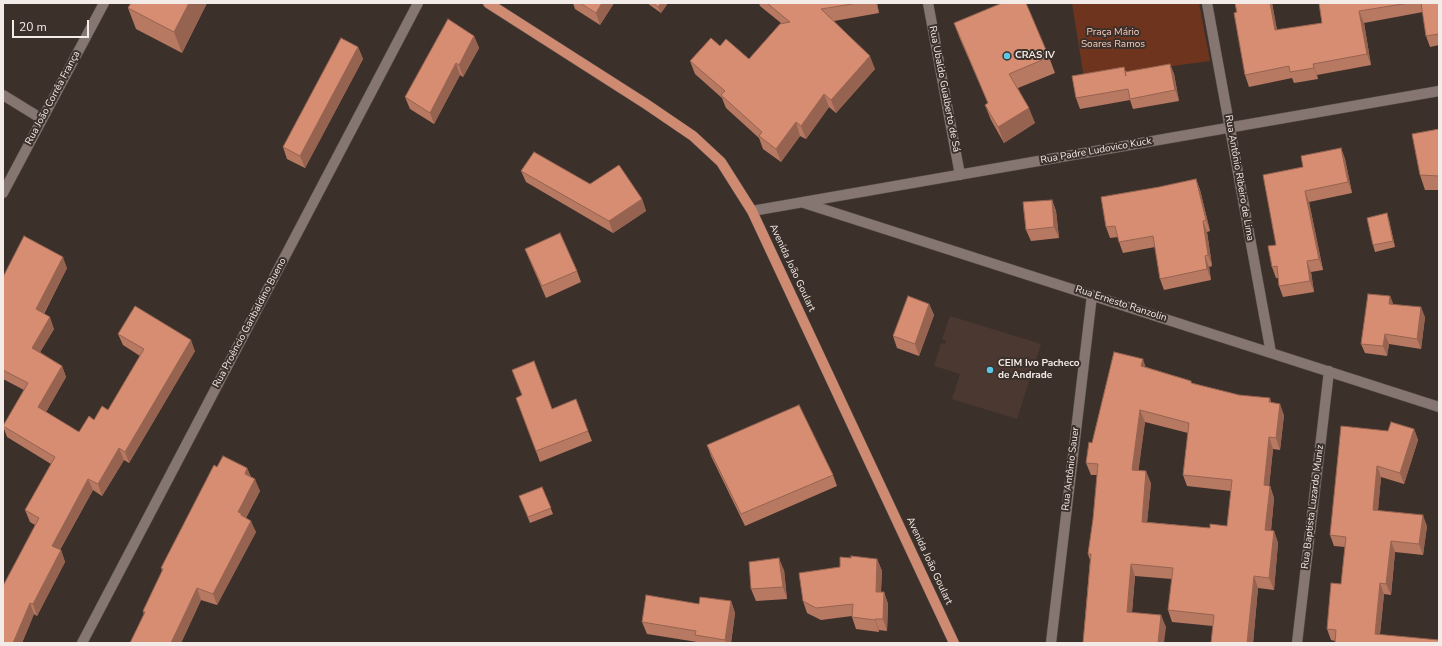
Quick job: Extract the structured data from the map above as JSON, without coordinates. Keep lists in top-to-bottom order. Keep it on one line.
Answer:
{"streets":{"main road":["Avenida João Goulart"],"street":["Rua Ubaldo Gualberto de Sá","Rua João Corrêa França","Rua Padre Ludovico Kuck","Rua Antônio Ribeiro de Lima","Rua Ernesto Ranzolin","Rua Proêncio Garibaldino Bueno","Rua Antônio Sauer","Rua Baptista Luzardo Muniz"]},"crossings":[["Rua Ubaldo Gualberto de Sá","Rua Padre Ludovico Kuck"],["Rua Padre Ludovico Kuck","Rua Antônio Ribeiro de Lima"],["Rua Padre Ludovico Kuck","Avenida João Goulart"],["Rua Padre Ludovico Kuck","Rua Ernesto Ranzolin"],["Rua Antônio Ribeiro de Lima","Rua Ernesto Ranzolin"],["Rua Ernesto Ranzolin","Rua Antônio Sauer"],["Rua Ernesto Ranzolin","Rua Baptista Luzardo Muniz"]],"parks":["Praça Mário Soares Ramos"],"places":["CRAS IV","CEIM Ivo Pacheco de Andrade"],"scale_bar":"20 m"}
